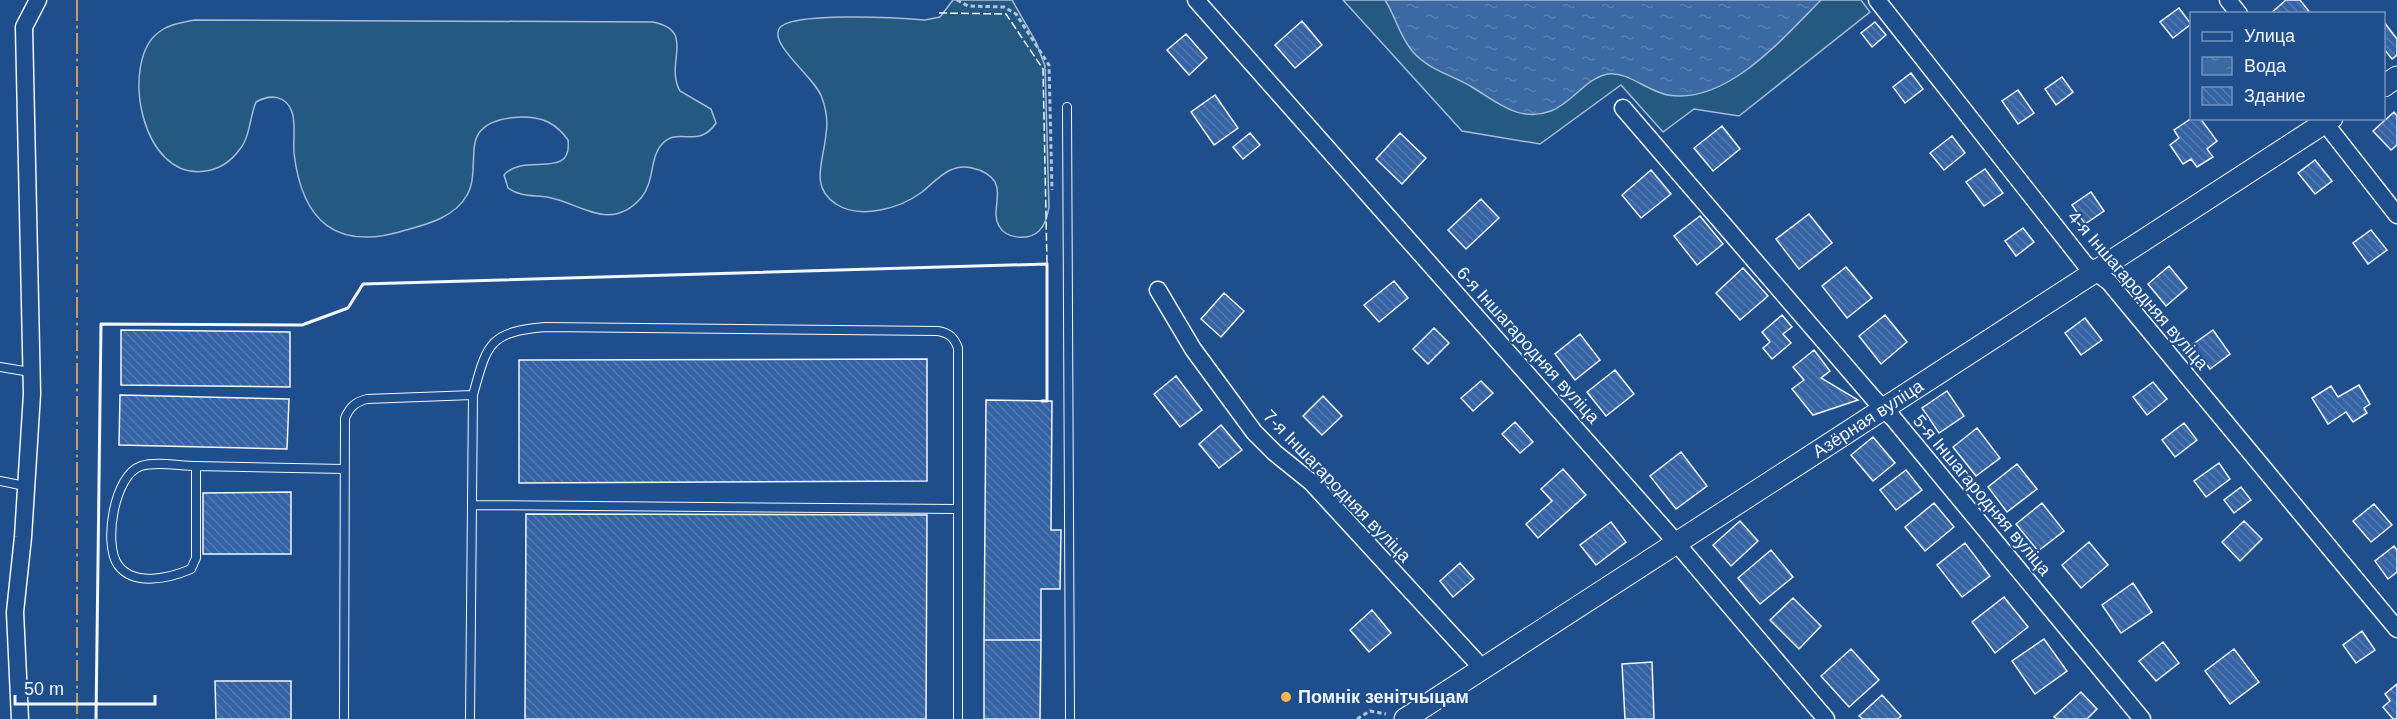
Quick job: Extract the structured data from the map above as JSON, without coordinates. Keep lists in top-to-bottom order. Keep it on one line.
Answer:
{"streets":{"street":["4-я Іншагародняя вуліца","6-я Іншагародняя вуліца","Азёрная вуліца","7-я Іншагародняя вуліца","5-я Іншагародняя вуліца"]},"crossings":[["4-я Іншагародняя вуліца","Азёрная вуліца"],["6-я Іншагародняя вуліца","Азёрная вуліца"],["Азёрная вуліца","7-я Іншагародняя вуліца"],["Азёрная вуліца","5-я Іншагародняя вуліца"]],"places":["Помнік зенітчыцам"],"legend":["Улица","Вода","Здание"],"scale_bar":"50 m"}
